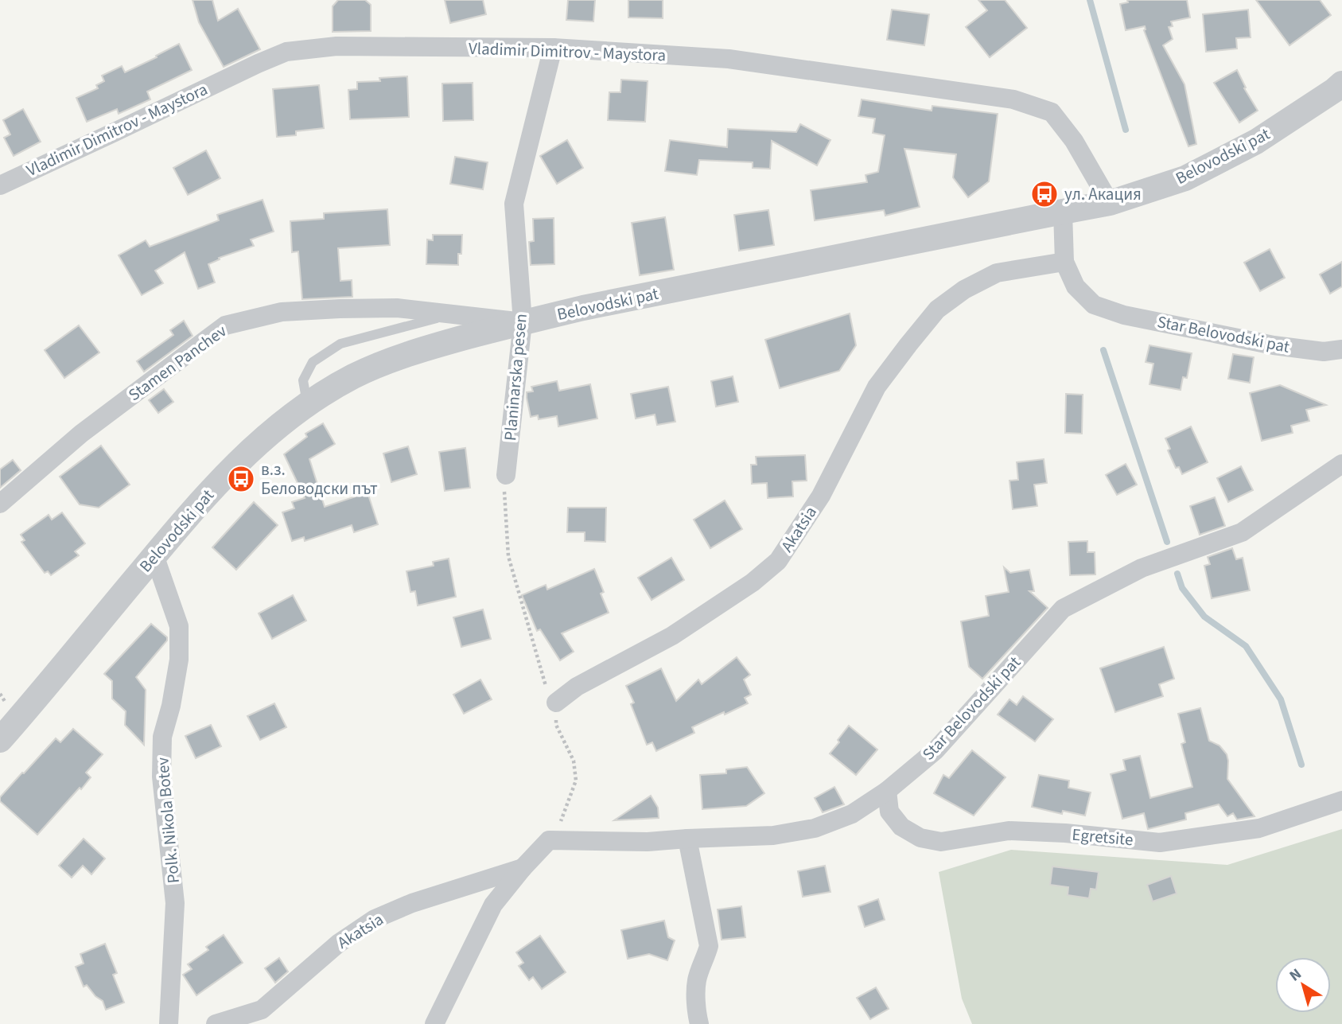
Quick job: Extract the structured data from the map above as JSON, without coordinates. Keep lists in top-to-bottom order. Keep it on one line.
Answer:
{"streets":{"street":["Vladimir Dimitrov - Maystora","Belovodski pat","Star Belovodski pat","Stamen Panchev","Planinarska pesen","Akatsia","Polk. Nikola Botev","Egretsite"]},"crossings":[["Vladimir Dimitrov - Maystora","Belovodski pat"],["Vladimir Dimitrov - Maystora","Planinarska pesen"],["Belovodski pat","Stamen Panchev"],["Belovodski pat","Planinarska pesen"],["Belovodski pat","Polk. Nikola Botev"],["Star Belovodski pat","Akatsia"],["Star Belovodski pat","Egretsite"],["Stamen Panchev","Planinarska pesen"]],"places":{"bus stop":["ул. Акация","в.з. Беловодски път"]},"north":"top left"}
